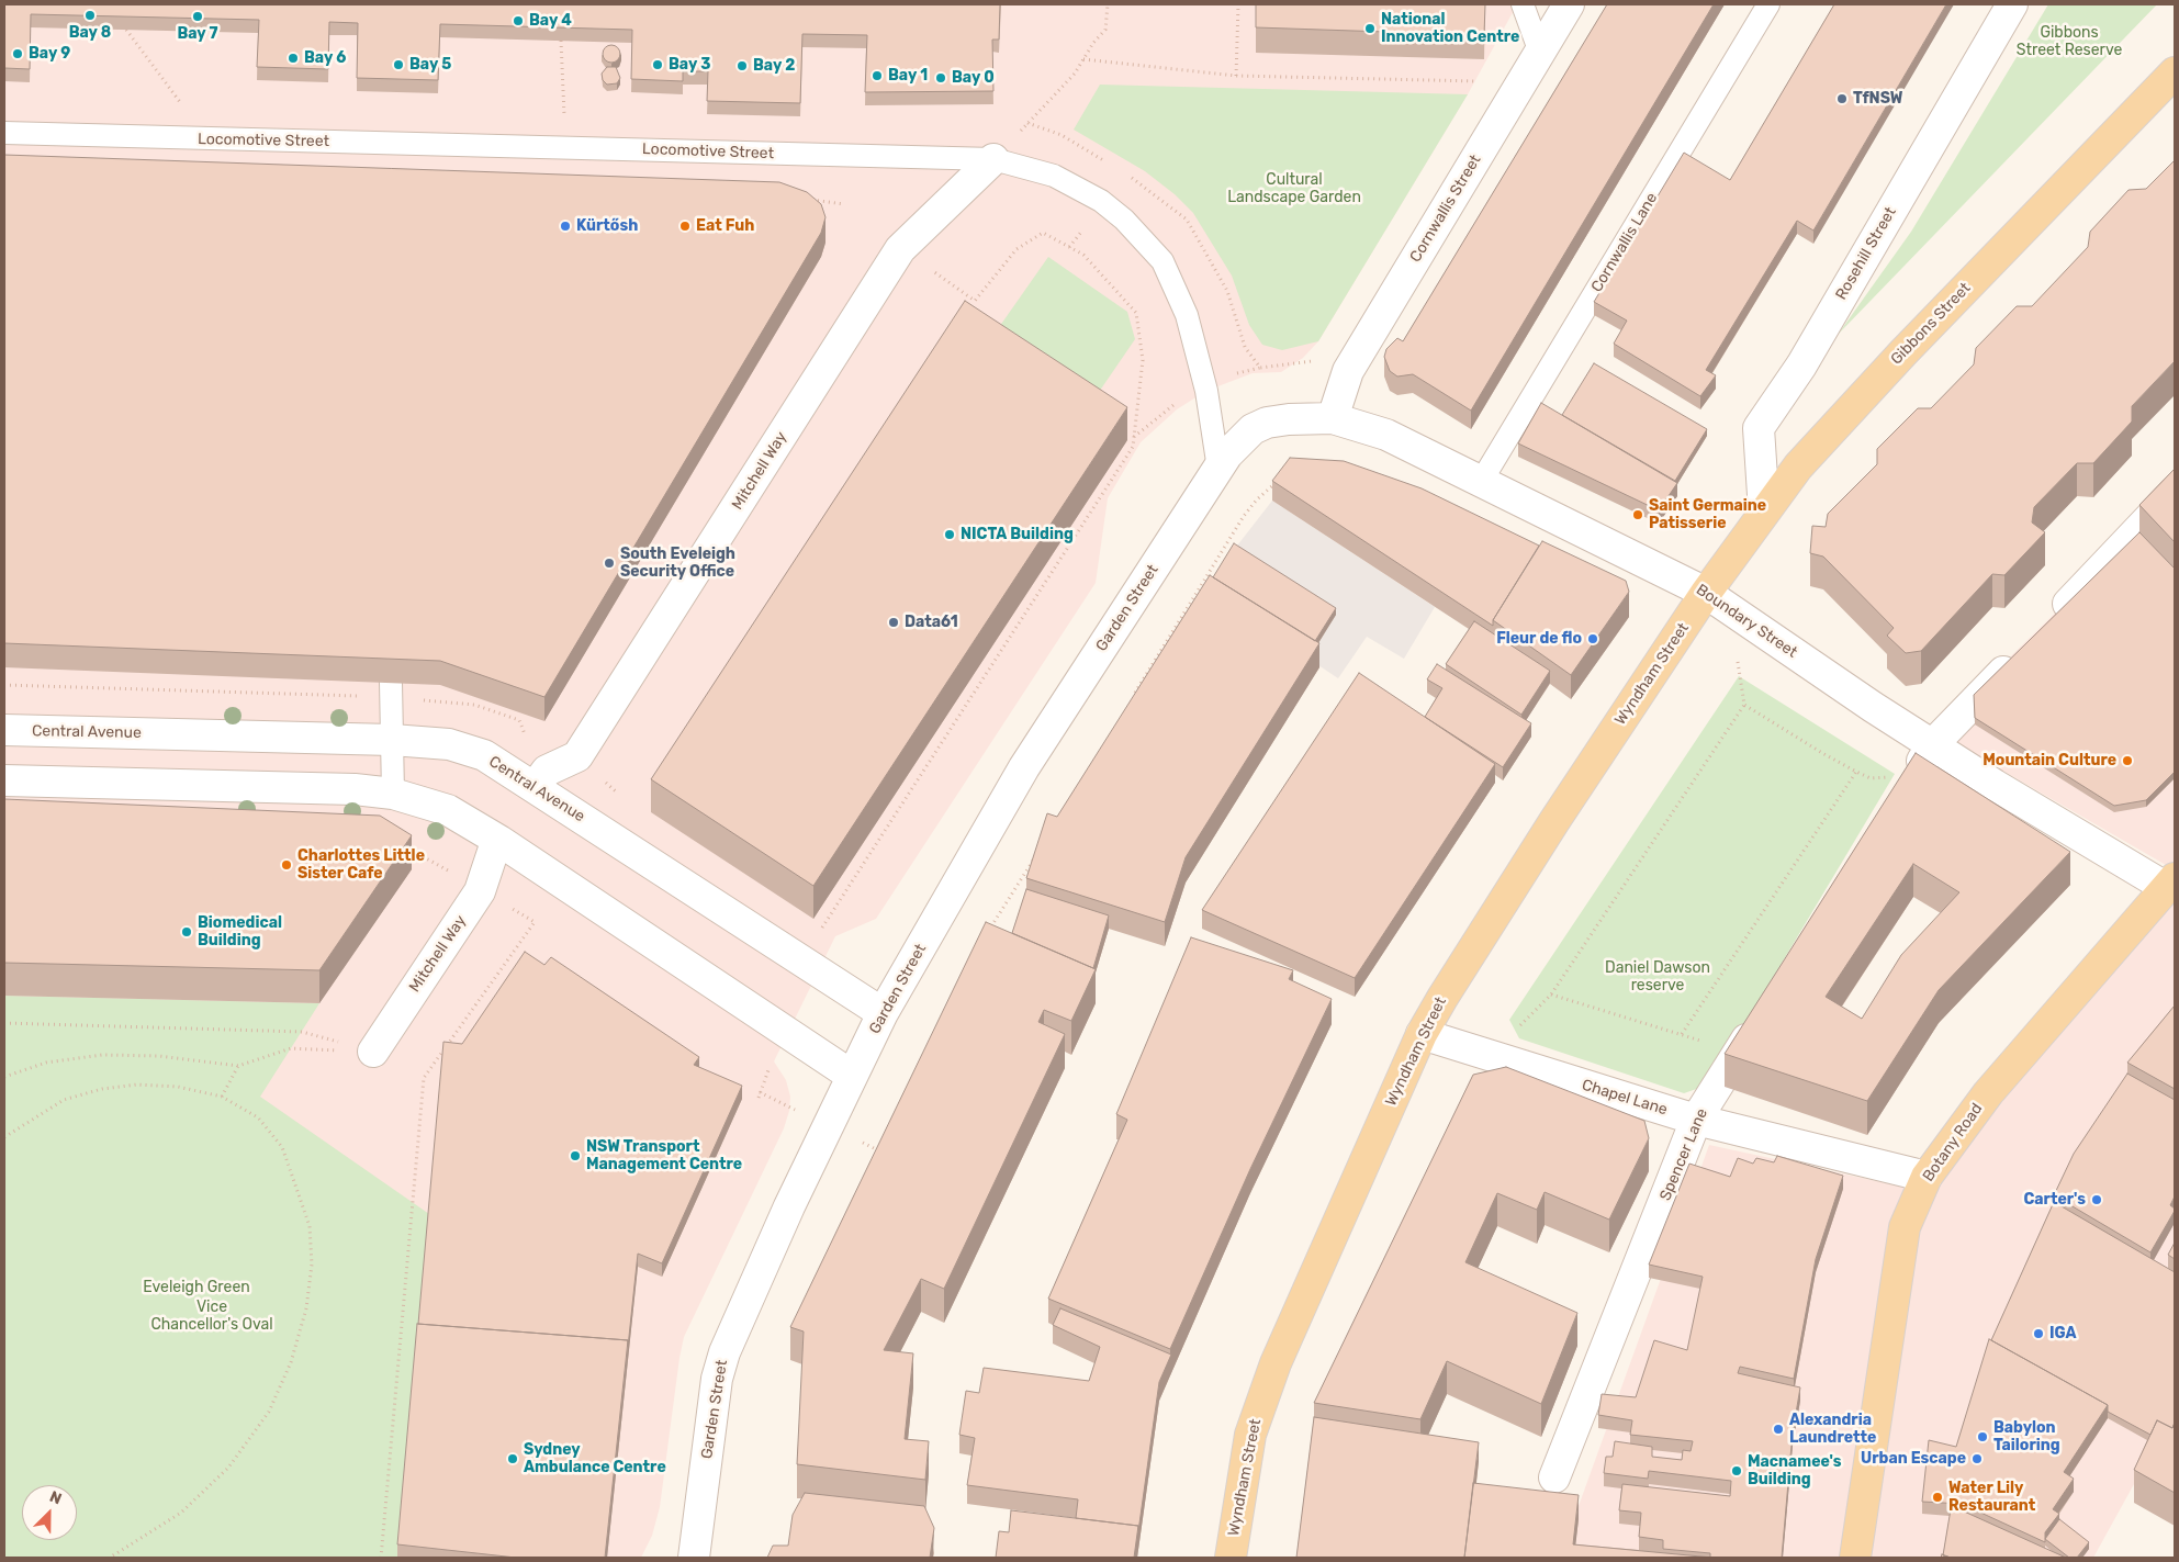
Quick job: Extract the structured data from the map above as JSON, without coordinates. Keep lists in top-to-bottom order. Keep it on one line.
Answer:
{"streets":{"main road":["Gibbons Street","Wyndham Street","Botany Road"],"street":["Cornwallis Street","Rosehill Street","Mitchell Way","Garden Street","Boundary Street","Central Avenue","Chapel Lane","Spencer Lane"],"lane":["Locomotive Street","Cornwallis Lane"]},"crossings":[["Locomotive Street","Mitchell Way"],["Locomotive Street","Garden Street"],["Locomotive Street","Boundary Street"],["Cornwallis Street","Boundary Street"],["Cornwallis Lane","Boundary Street"],["Rosehill Street","Gibbons Street"],["Gibbons Street","Boundary Street"],["Gibbons Street","Wyndham Street"],["Garden Street","Boundary Street"],["Garden Street","Central Avenue"],["Boundary Street","Wyndham Street"],["Boundary Street","Botany Road"],["Wyndham Street","Chapel Lane"],["Chapel Lane","Botany Road"],["Chapel Lane","Spencer Lane"]],"parks":["Gibbons Street Reserve","Cultural Landscape Garden","Daniel Dawson reserve","Eveleigh Green","Vice Chancellor's Oval"],"places":["Bay 8","Bay 7","Bay 4","National Innovation Centre","Bay 9","Bay 6","Bay 5","Bay 3","Bay 2","Bay 1","Bay 0","TfNSW","Kürtősh","Eat Fuh","Saint Germaine Patisserie","NICTA Building","South Eveleigh Security Office","Data61","Fleur de flo","Mountain Culture","Charlottes Little Sister Cafe","Biomedical Building","NSW Transport Management Centre","Carter's","IGA","Alexandria Laundrette","Babylon Tailoring","Sydney Ambulance Centre","Urban Escape","Macnamee's Building","Water Lily Restaurant"],"north":"top right"}
